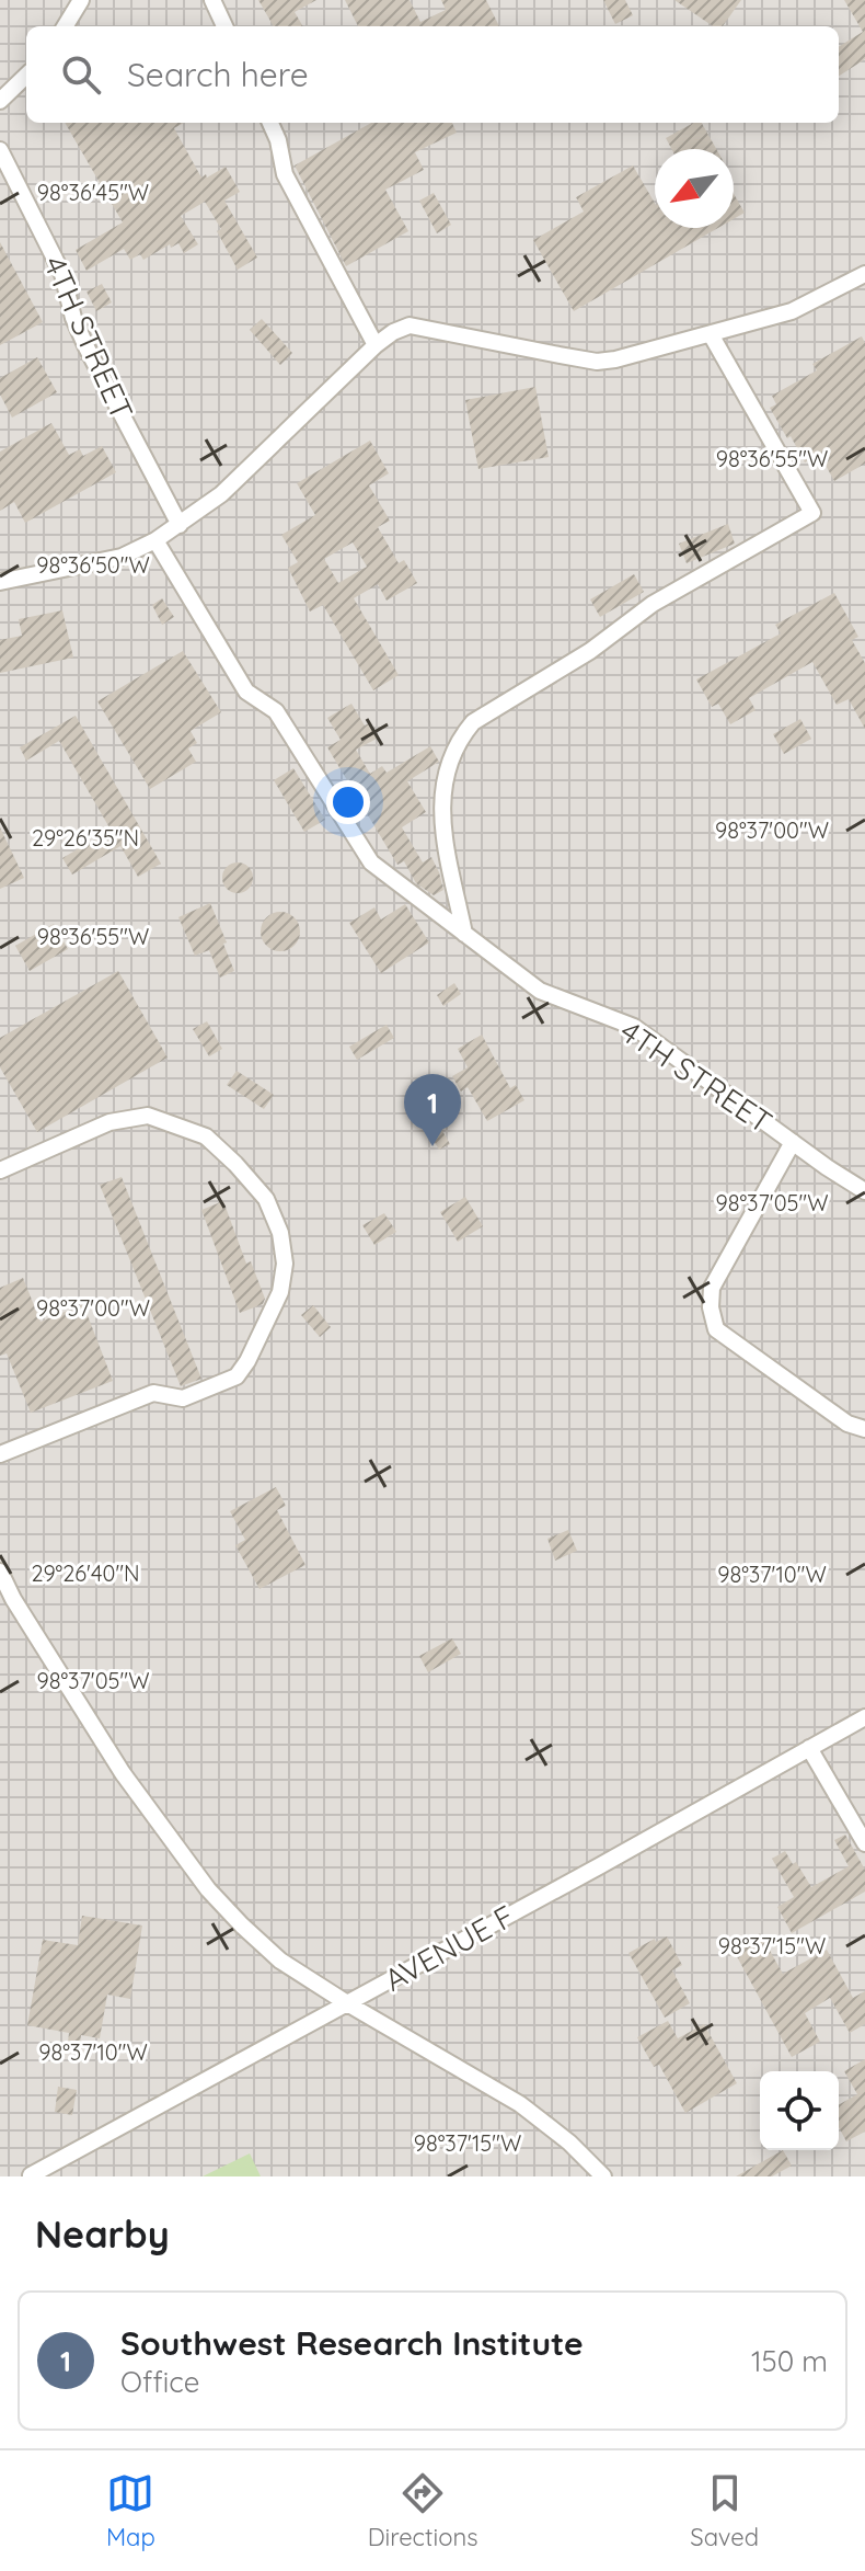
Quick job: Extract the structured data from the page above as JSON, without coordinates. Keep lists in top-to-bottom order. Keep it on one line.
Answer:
{"streets":{"street":["4TH STREET","AVENUE F"]},"north":"bottom left","page":{"search":"Search here","pins":"1","heading":"Nearby","list":[{"mark":"1","name":"Southwest Research Institute","note":"Office","value":"150 m"}],"nav":["Map","Directions","Saved"]},"coordinates":["98°36'45\"W","98°36'55\"W","98°36'50\"W","98°37'00\"W","29°26'35\"N","98°37'05\"W","29°26'40\"N","98°37'10\"W","98°37'15\"W"]}
